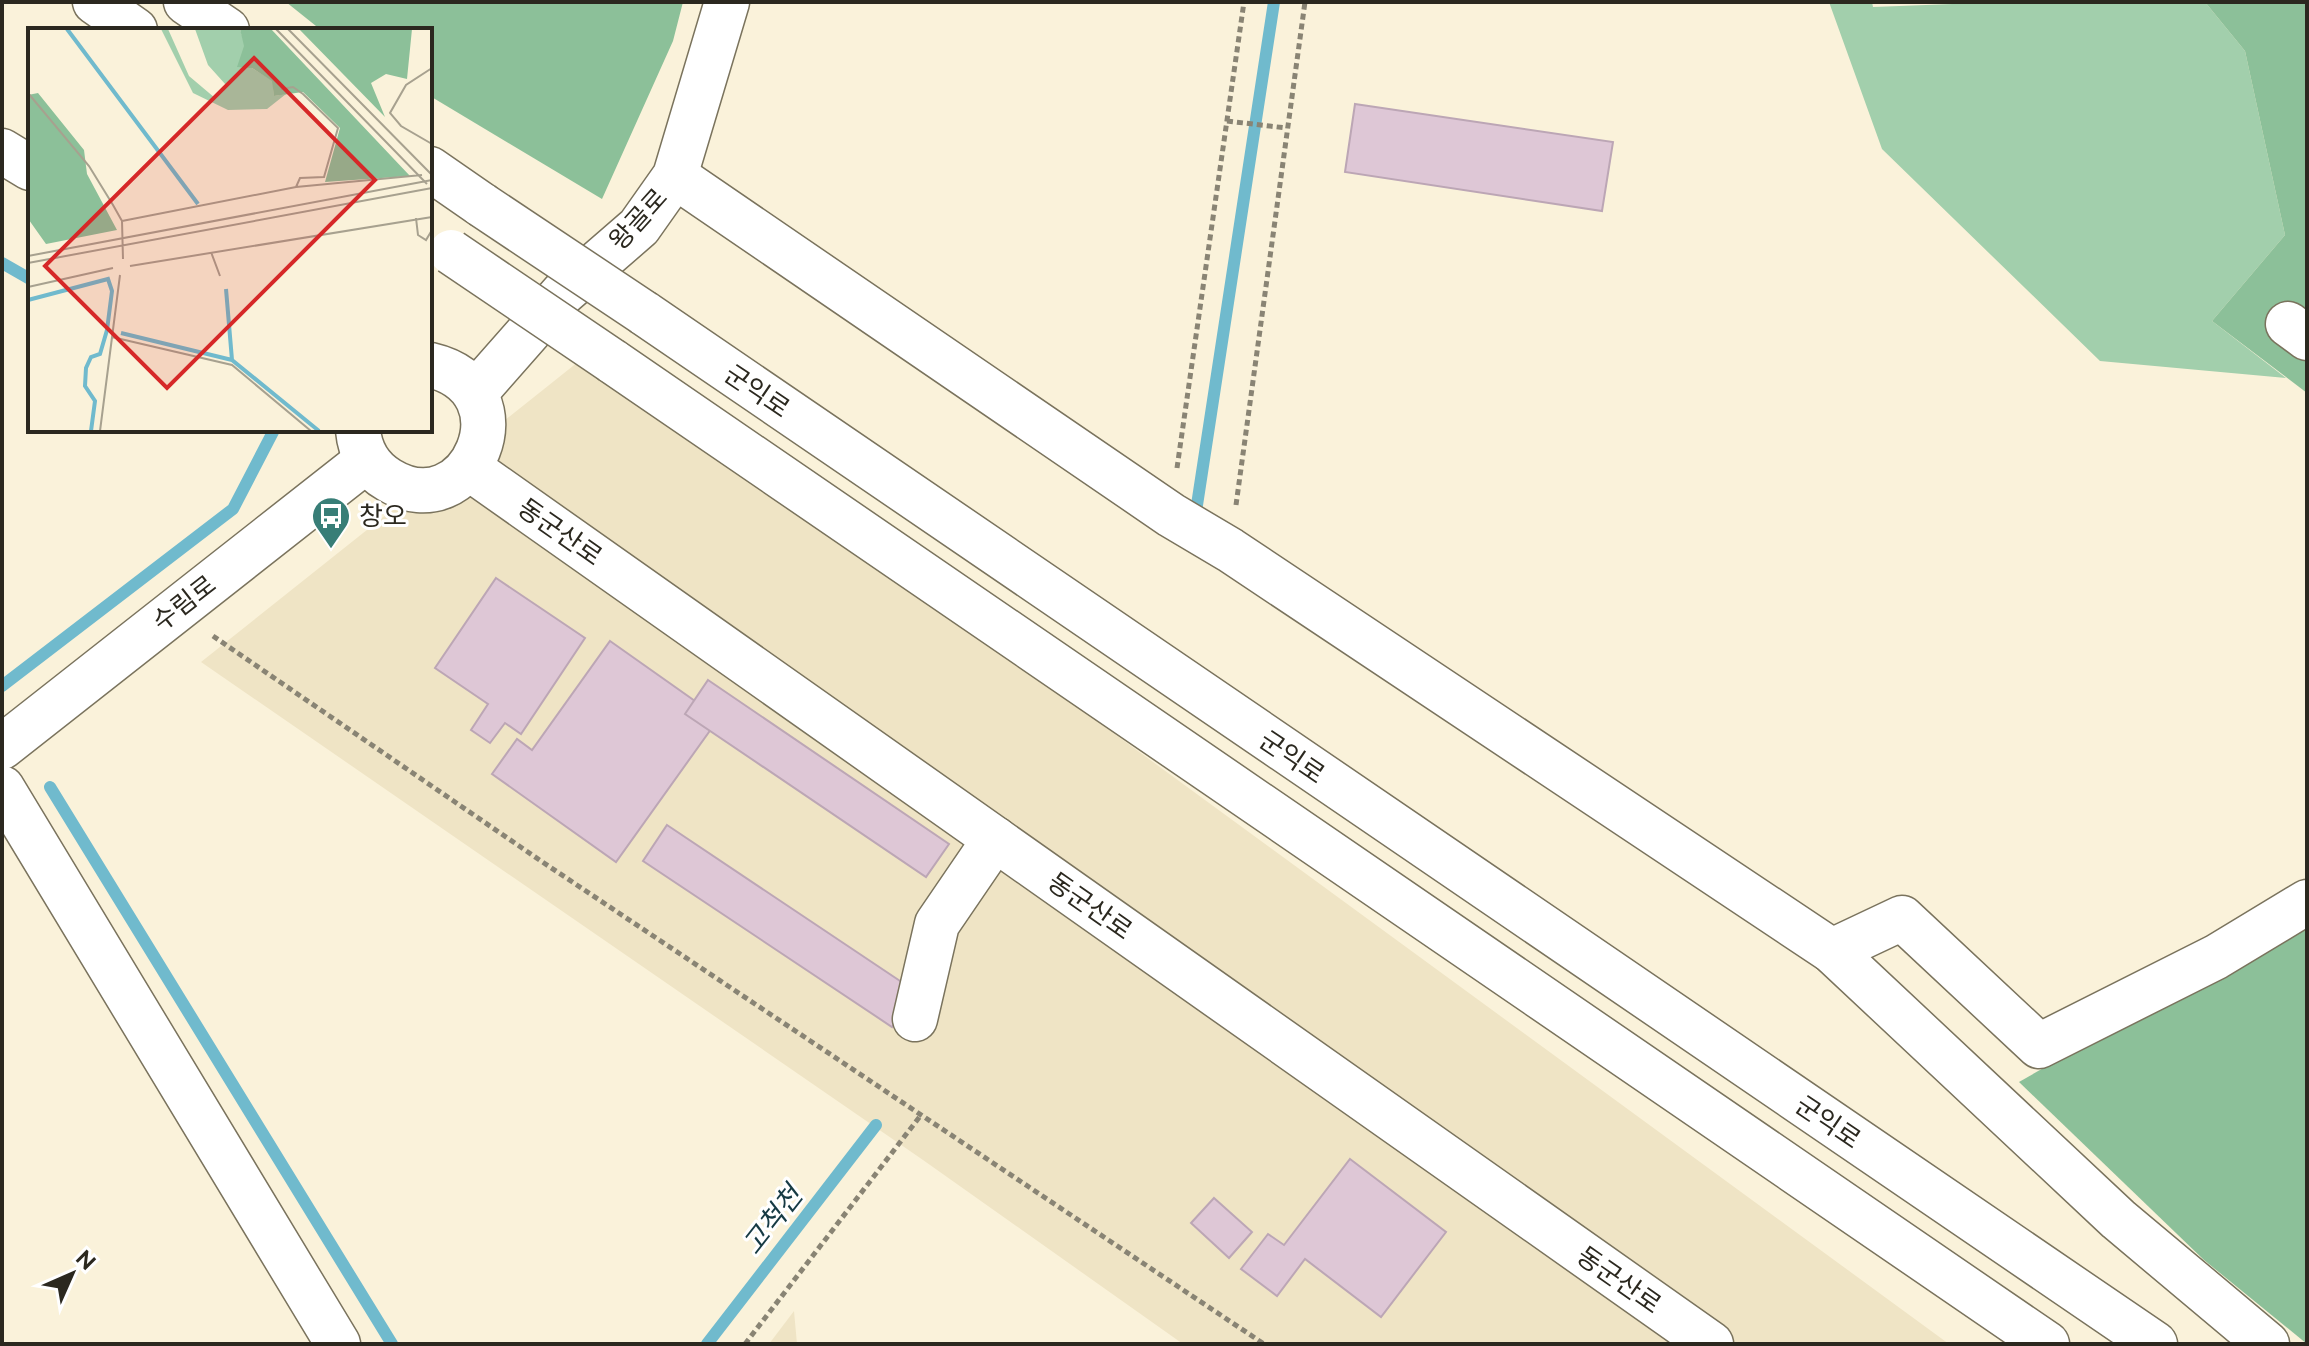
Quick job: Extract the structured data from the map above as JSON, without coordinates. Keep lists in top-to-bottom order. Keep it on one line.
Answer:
{"streets":{"main road":["왕골로","군익로","동군산로","수림로"]},"water":["고척천"],"places":{"bus stop":["창오"]},"north":"top right"}
